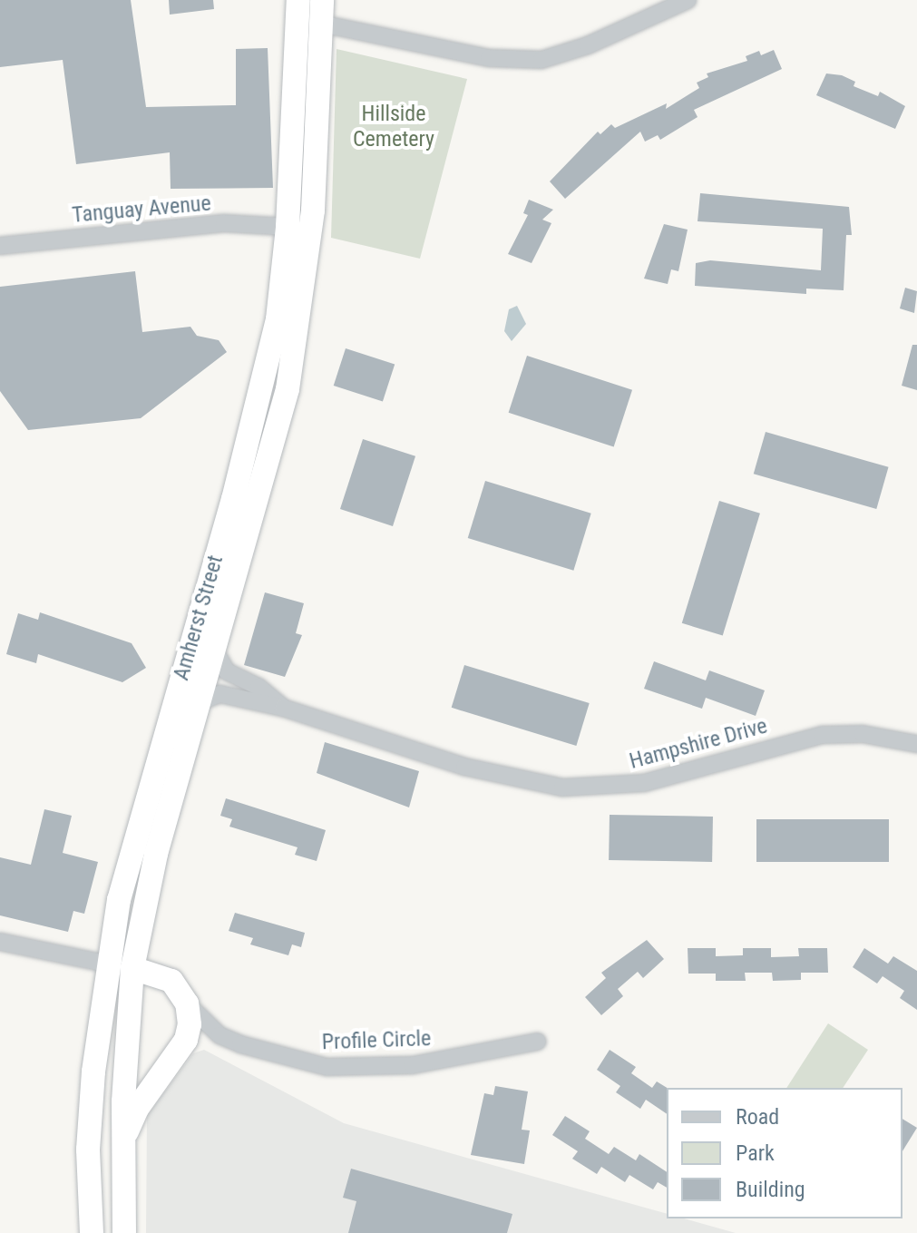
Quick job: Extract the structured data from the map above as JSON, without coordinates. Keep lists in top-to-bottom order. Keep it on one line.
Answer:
{"streets":{"highway":["Amherst Street"],"street":["Tanguay Avenue","Hampshire Drive","Profile Circle"]},"crossings":[["Tanguay Avenue","Amherst Street"],["Amherst Street","Hampshire Drive"]],"parks":["Hillside Cemetery"],"legend":["Road","Park","Building"]}
